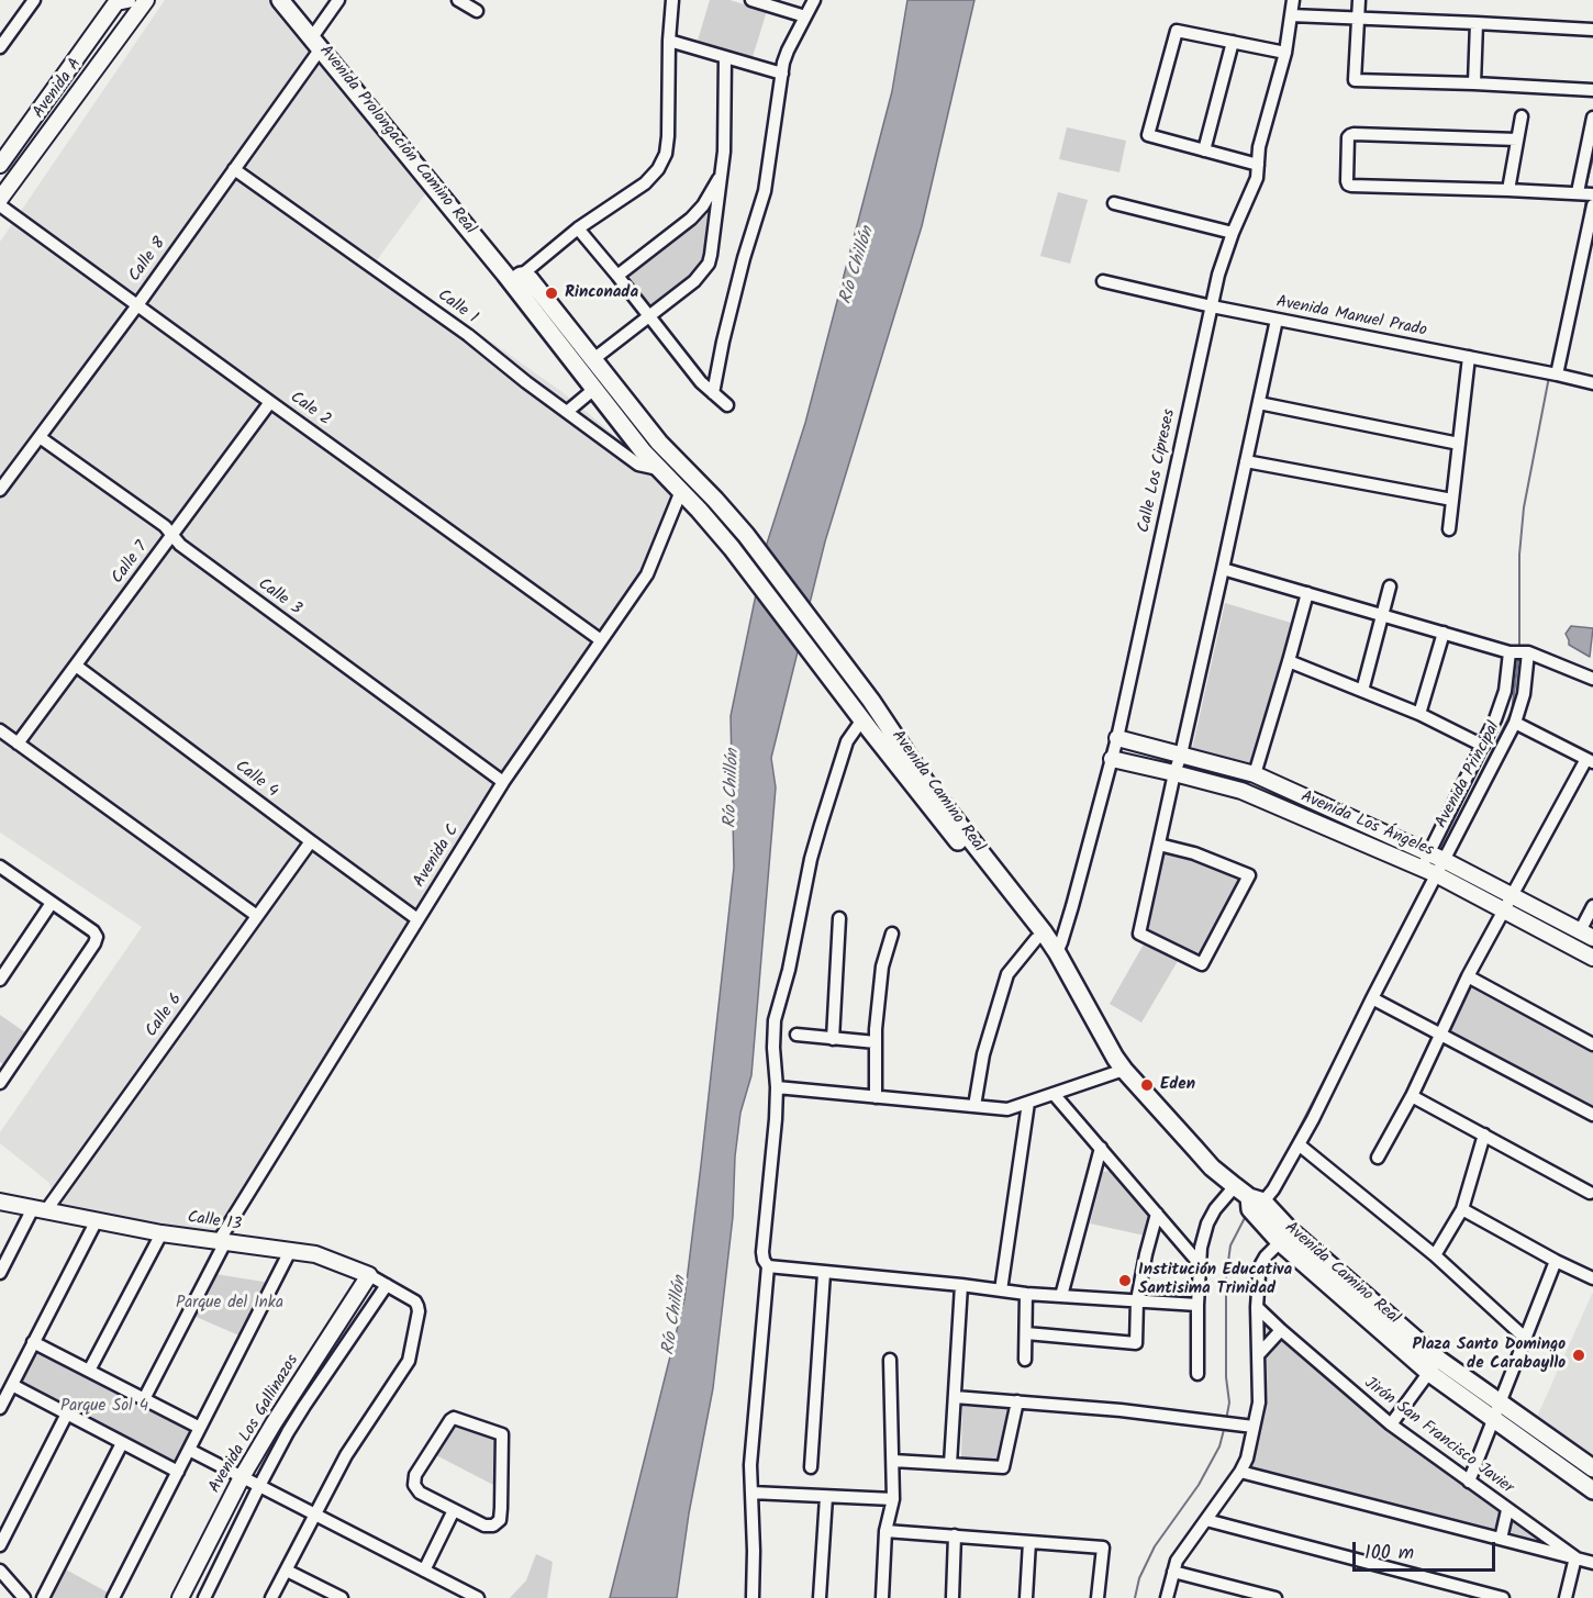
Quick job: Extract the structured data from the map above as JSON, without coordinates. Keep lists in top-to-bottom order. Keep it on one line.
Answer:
{"streets":{"main road":["Avenida Prolongación Camino Real","Avenida Camino Real"],"street":["Avenida A","Calle 8","Calle 1","Avenida Manuel Prado","Cale 2","Calle Los Cipreses","Calle 7","Calle 3","Avenida Principal","Calle 4","Avenida Los Ángeles","Avenida C","Calle 6","Calle 13","Avenida Los Gallinazos","Jirón San Francisco Javier"]},"crossings":[["Avenida Prolongación Camino Real","Calle 8"],["Avenida Prolongación Camino Real","Calle 1"],["Avenida Prolongación Camino Real","Avenida Camino Real"],["Avenida Prolongación Camino Real","Avenida C"],["Calle 8","Calle 1"],["Calle 8","Cale 2"],["Calle 8","Calle 3"],["Avenida Manuel Prado","Calle Los Cipreses"],["Cale 2","Calle 7"],["Cale 2","Avenida C"],["Calle Los Cipreses","Avenida Camino Real"],["Calle Los Cipreses","Avenida Los Ángeles"],["Calle 7","Calle 3"],["Calle 7","Calle 4"],["Calle 3","Avenida C"],["Avenida Principal","Avenida Camino Real"],["Avenida Principal","Avenida Los Ángeles"],["Calle 4","Avenida C"],["Calle 4","Calle 6"],["Avenida C","Calle 13"],["Calle 6","Calle 13"],["Calle 13","Avenida Los Gallinazos"]],"water":["Río Chillón"],"parks":["Parque del Inka","Parque Sol 4"],"places":["Rinconada","Eden","Institución Educativa Santisima Trinidad","Plaza Santo Domingo de Carabayllo"],"scale_bar":"100 m"}
